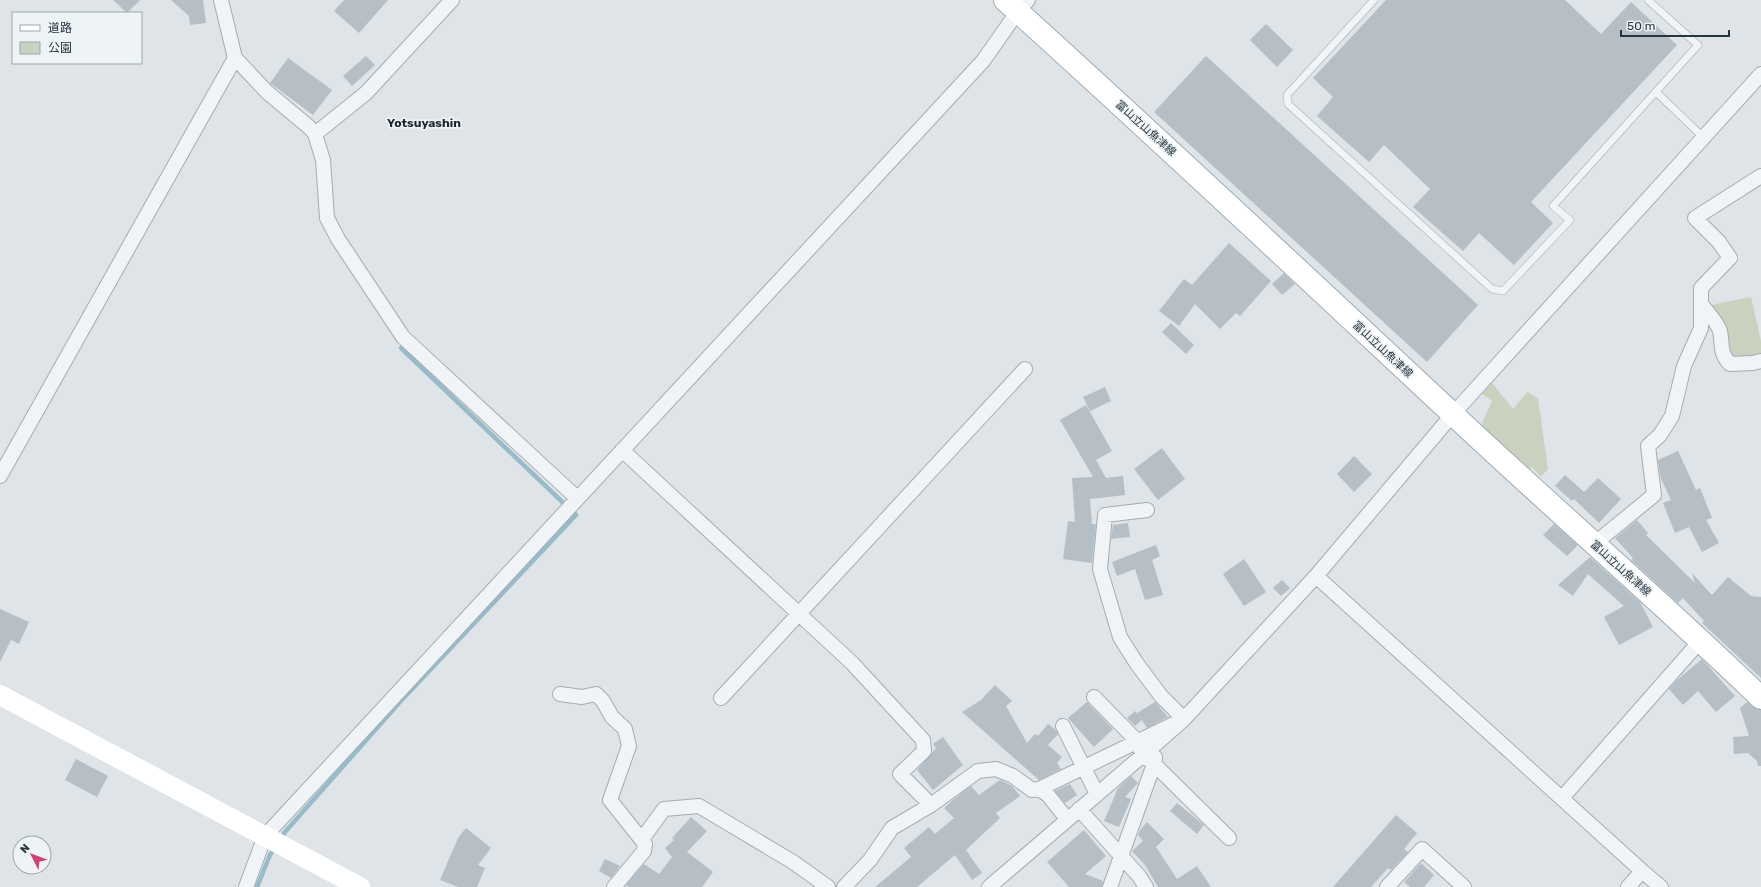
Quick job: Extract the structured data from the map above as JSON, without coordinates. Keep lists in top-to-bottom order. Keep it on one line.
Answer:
{"streets":{"main road":["富山立山魚津線"]},"districts":["Yotsuyashin"],"legend":["道路","公園"],"scale_bar":"50 m","north":"top left"}
